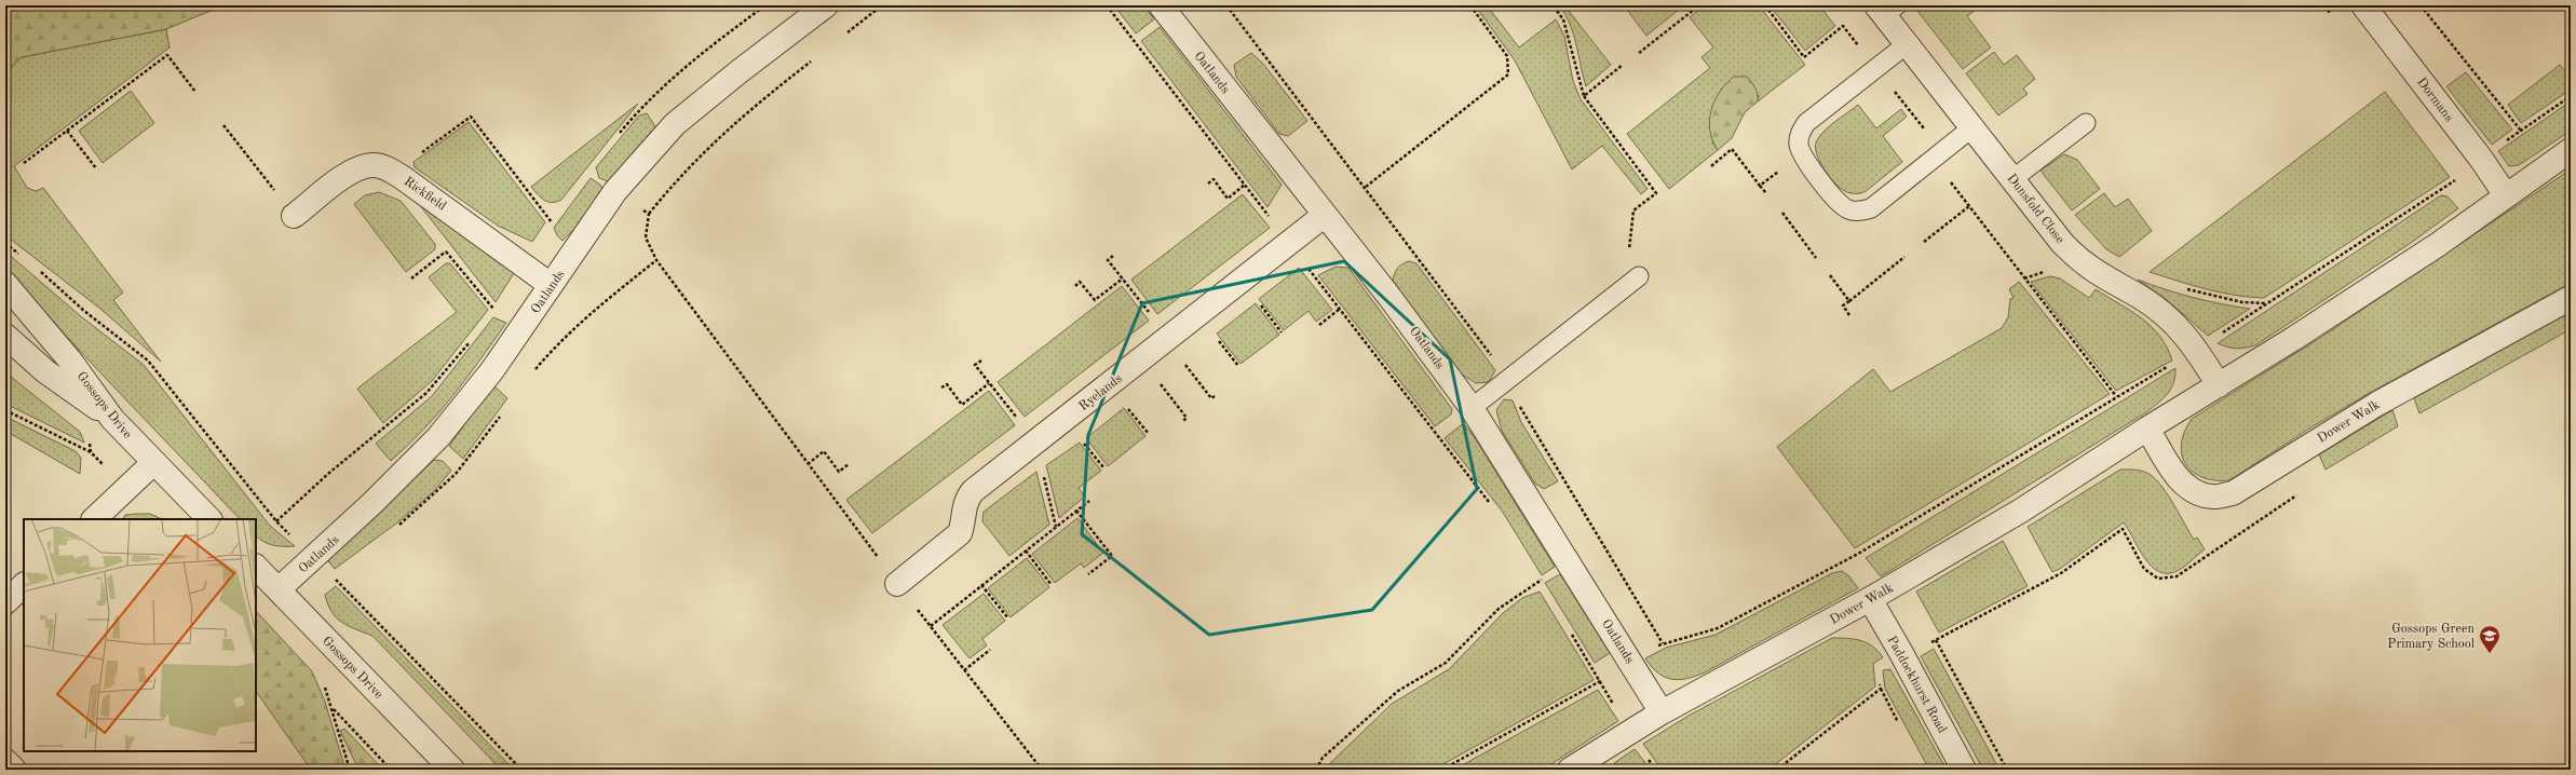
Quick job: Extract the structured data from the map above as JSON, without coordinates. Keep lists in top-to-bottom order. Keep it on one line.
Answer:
{"streets":{"street":["Oatlands","Dormans","Rickfield","Dunsfold Close","Ryelands","Gossops Drive","Dower Walk","Paddockhurst Road"]},"crossings":[["Oatlands","Rickfield"],["Oatlands","Ryelands"],["Oatlands","Gossops Drive"],["Oatlands","Dower Walk"],["Dormans","Dower Walk"],["Dunsfold Close","Dower Walk"],["Dower Walk","Paddockhurst Road"]],"places":{"school or university":["Gossops Green Primary School"]}}
